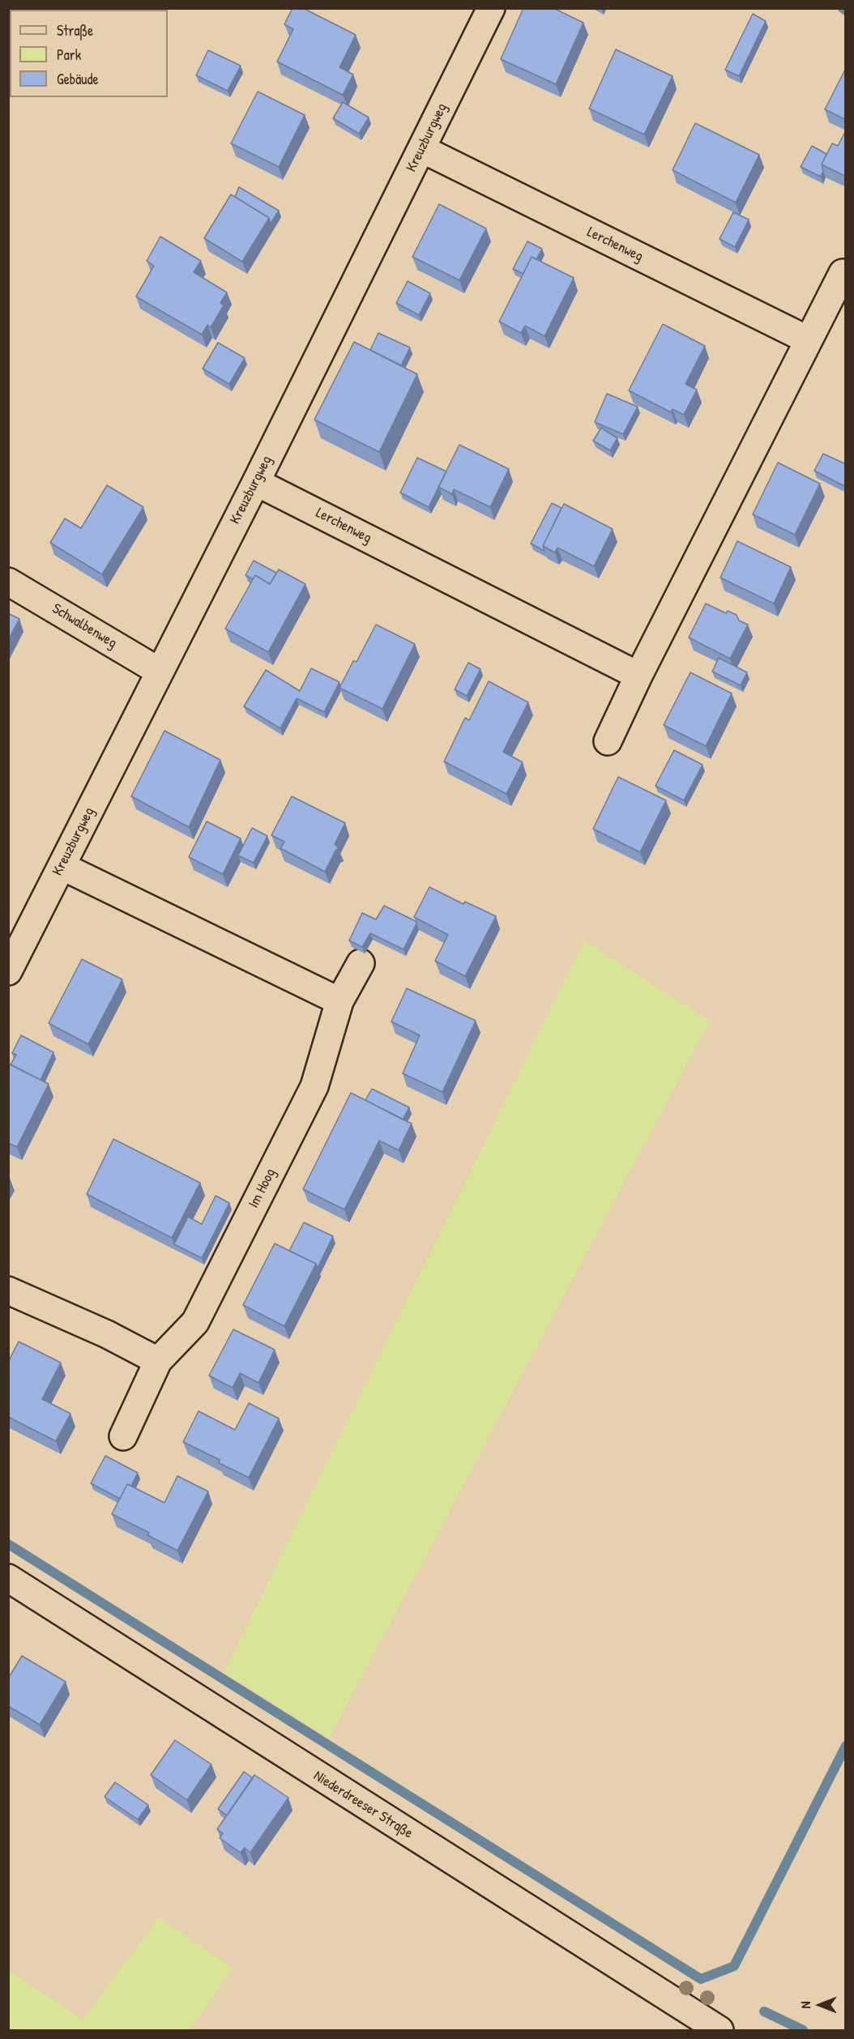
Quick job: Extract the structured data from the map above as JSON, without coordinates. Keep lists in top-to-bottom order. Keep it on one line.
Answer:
{"streets":{"street":["Kreuzburgweg","Lerchenweg","Schwalbenweg","Im Hoog","Niederdreeser Straße"]},"crossings":[["Kreuzburgweg","Lerchenweg"],["Kreuzburgweg","Schwalbenweg"]],"legend":["Straße","Park","Gebäude"],"north":"left"}
